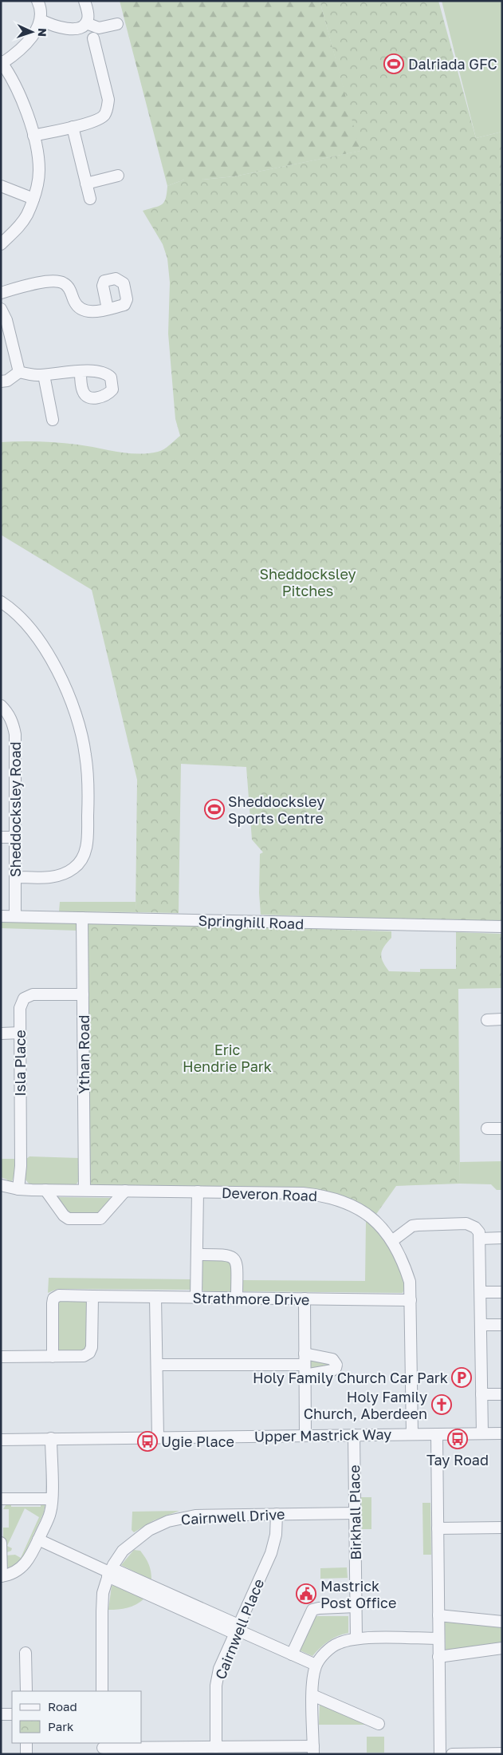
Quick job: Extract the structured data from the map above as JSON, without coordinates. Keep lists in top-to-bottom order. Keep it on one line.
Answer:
{"streets":{"street":["Sheddocksley Road","Springhill Road","Ythan Road","Isla Place","Deveron Road","Strathmore Drive","Upper Mastrick Way","Birkhall Place","Cairnwell Drive","Cairnwell Place"]},"crossings":[["Sheddocksley Road","Springhill Road"],["Springhill Road","Ythan Road"],["Ythan Road","Isla Place"],["Ythan Road","Deveron Road"],["Isla Place","Deveron Road"],["Deveron Road","Strathmore Drive"],["Deveron Road","Upper Mastrick Way"],["Upper Mastrick Way","Birkhall Place"],["Birkhall Place","Cairnwell Drive"],["Cairnwell Drive","Cairnwell Place"]],"parks":["Sheddocksley Pitches","Eric Hendrie Park"],"places":{"sports":["Dalriada GFC","Sheddocksley Sports Centre"],"parking":["Holy Family Church Car Park"],"church":["Holy Family Church, Aberdeen"],"bus stop":["Tay Road","Ugie Place"],"public building":["Mastrick Post Office"]},"legend":["Road","Park"],"north":"right"}
